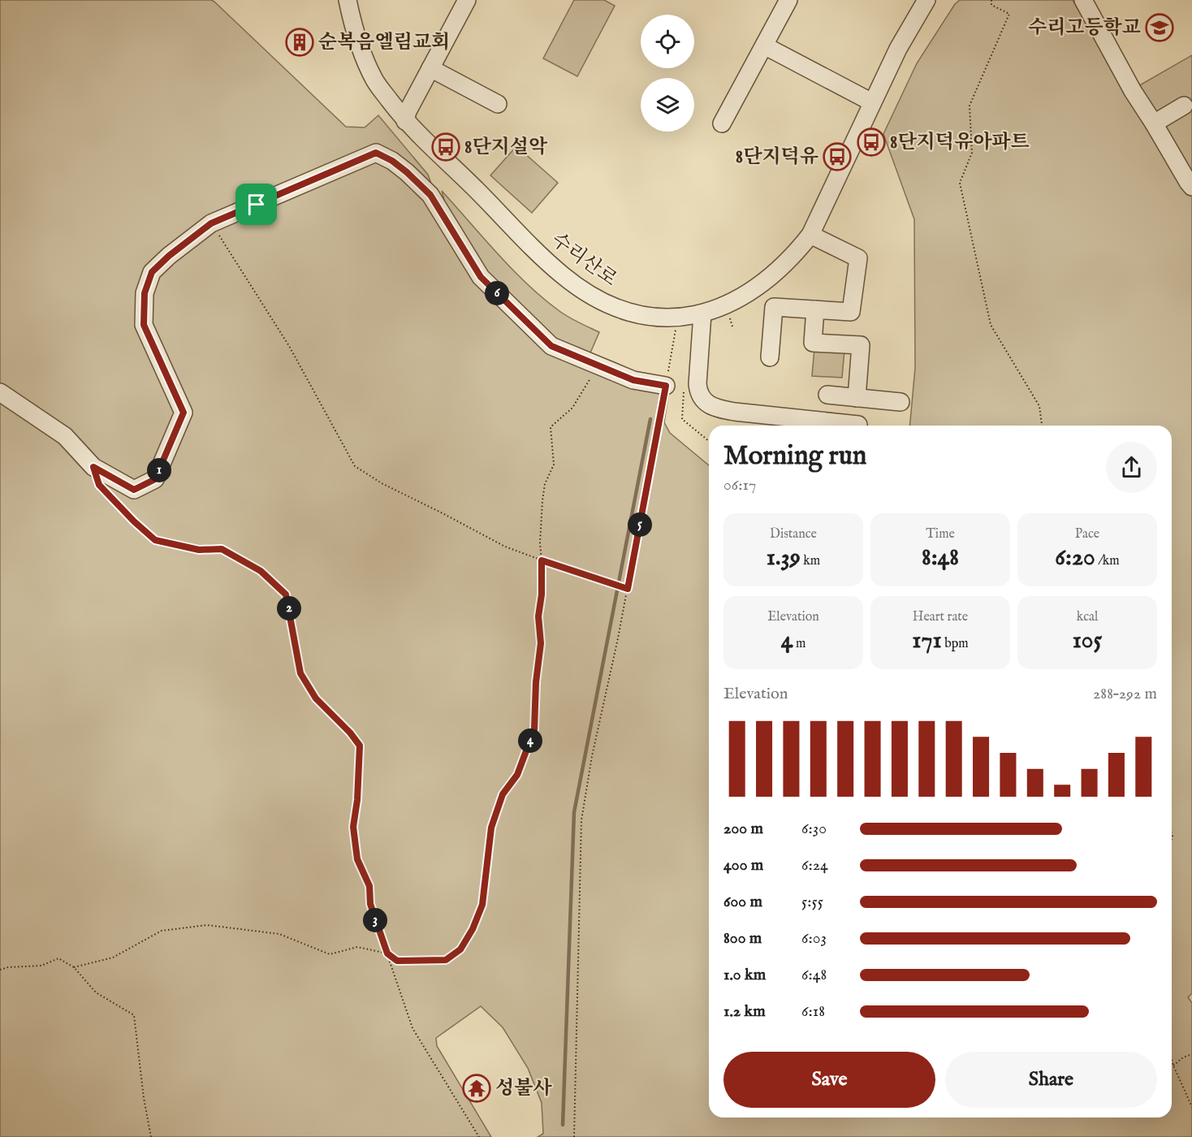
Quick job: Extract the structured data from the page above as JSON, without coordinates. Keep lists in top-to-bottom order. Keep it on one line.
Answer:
{"streets":{"street":["수리산로"]},"places":{"school or university":["수리고등학교"],"building":["순복음엘림교회"],"bus stop":["8단지덕유아파트","8단지설악","8단지덕유"],"temple":["성불사"]},"page":{"pins":["6","1","5","2","4","3"],"heading":["Morning run","06:17"],"stats":[["Distance","1.39 km"],["Time","8:48"],["Pace","6:20 /km"],["Elevation","4 m"],["Heart rate","171 bpm"],["kcal","105"]],"chart":["Elevation","288–292 m"],"list":[{"name":"200 m","note":"6:30"},{"name":"400 m","note":"6:24"},{"name":"600 m","note":"5:55"},{"name":"800 m","note":"6:03"},{"name":"1.0 km","note":"6:48"},{"name":"1.2 km","note":"6:18"}],"buttons":["Save","Share"]}}
